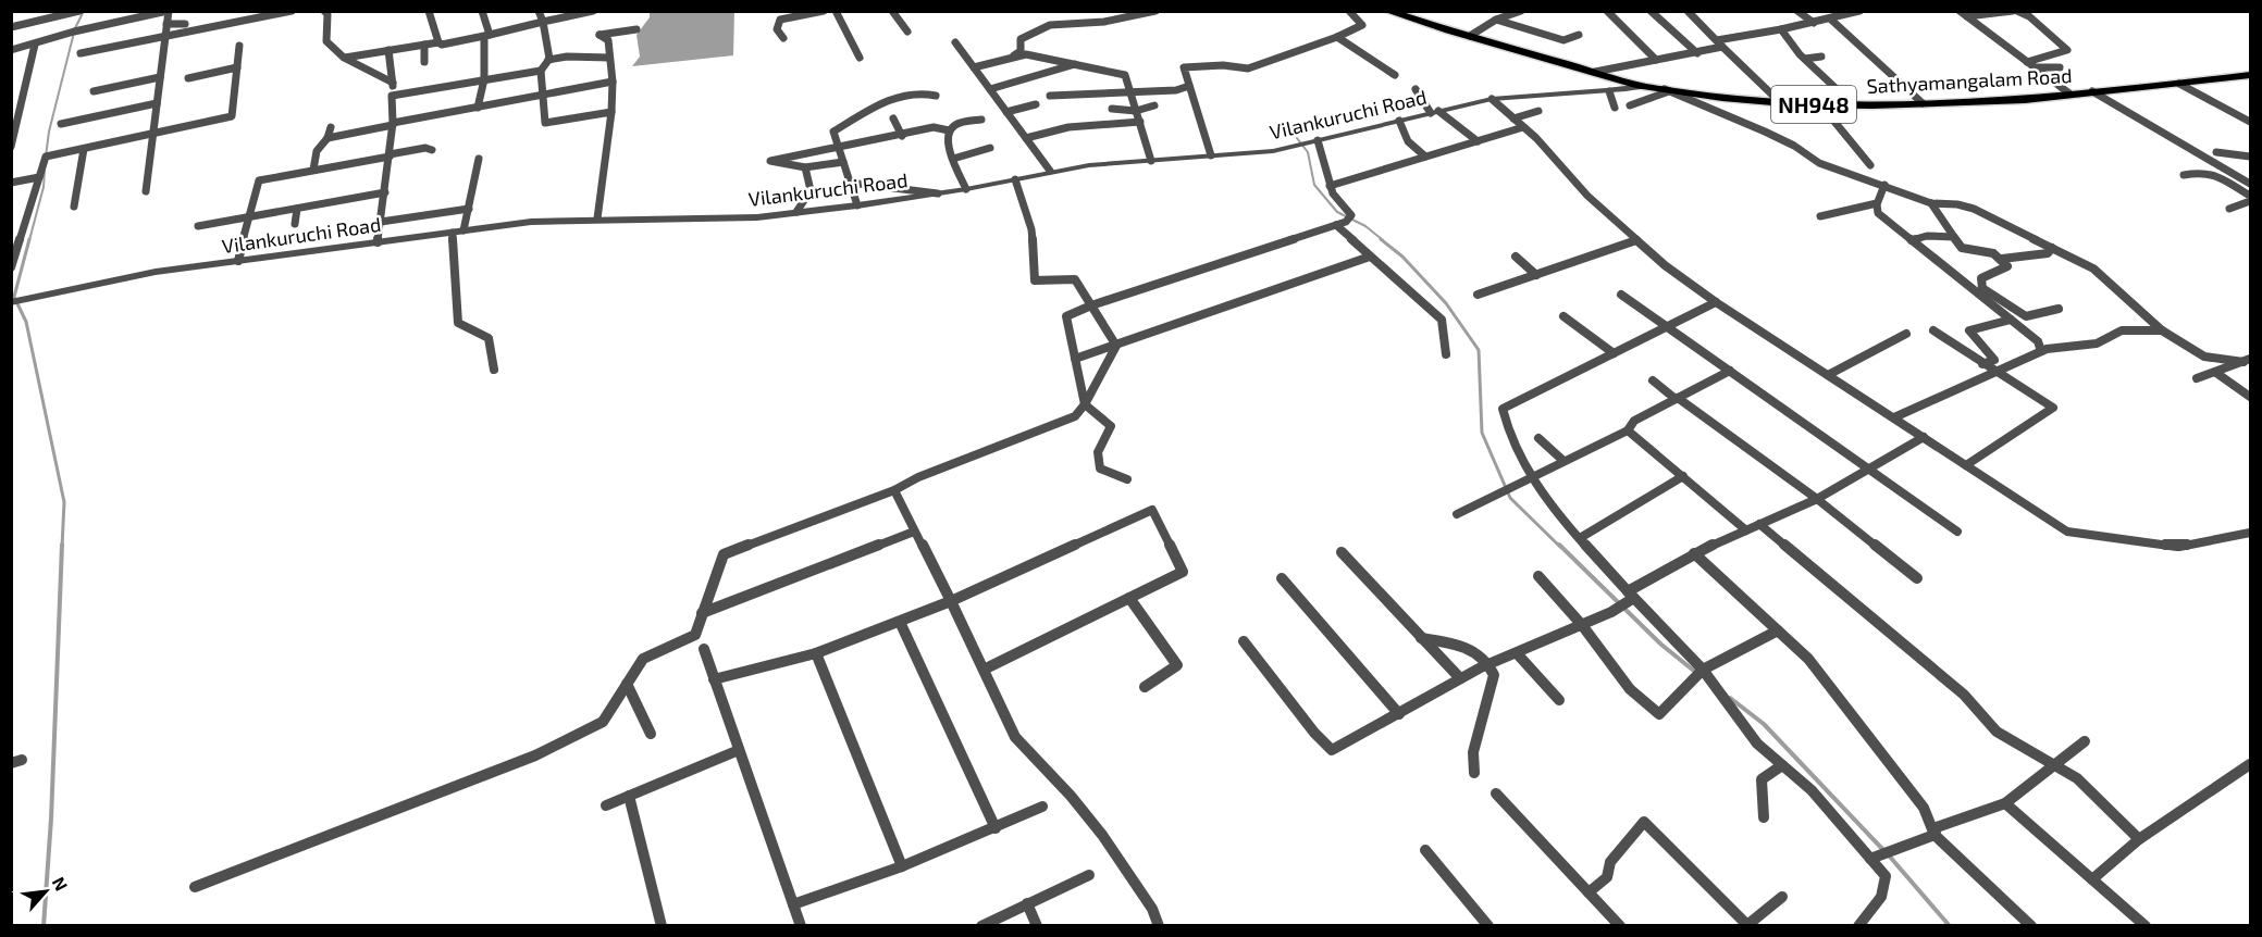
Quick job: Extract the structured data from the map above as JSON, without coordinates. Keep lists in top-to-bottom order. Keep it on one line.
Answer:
{"streets":{"highway":["Sathyamangalam Road","NH948"],"street":["Vilankuruchi Road"]},"crossings":[["Sathyamangalam Road","Vilankuruchi Road"]],"north":"top right"}
